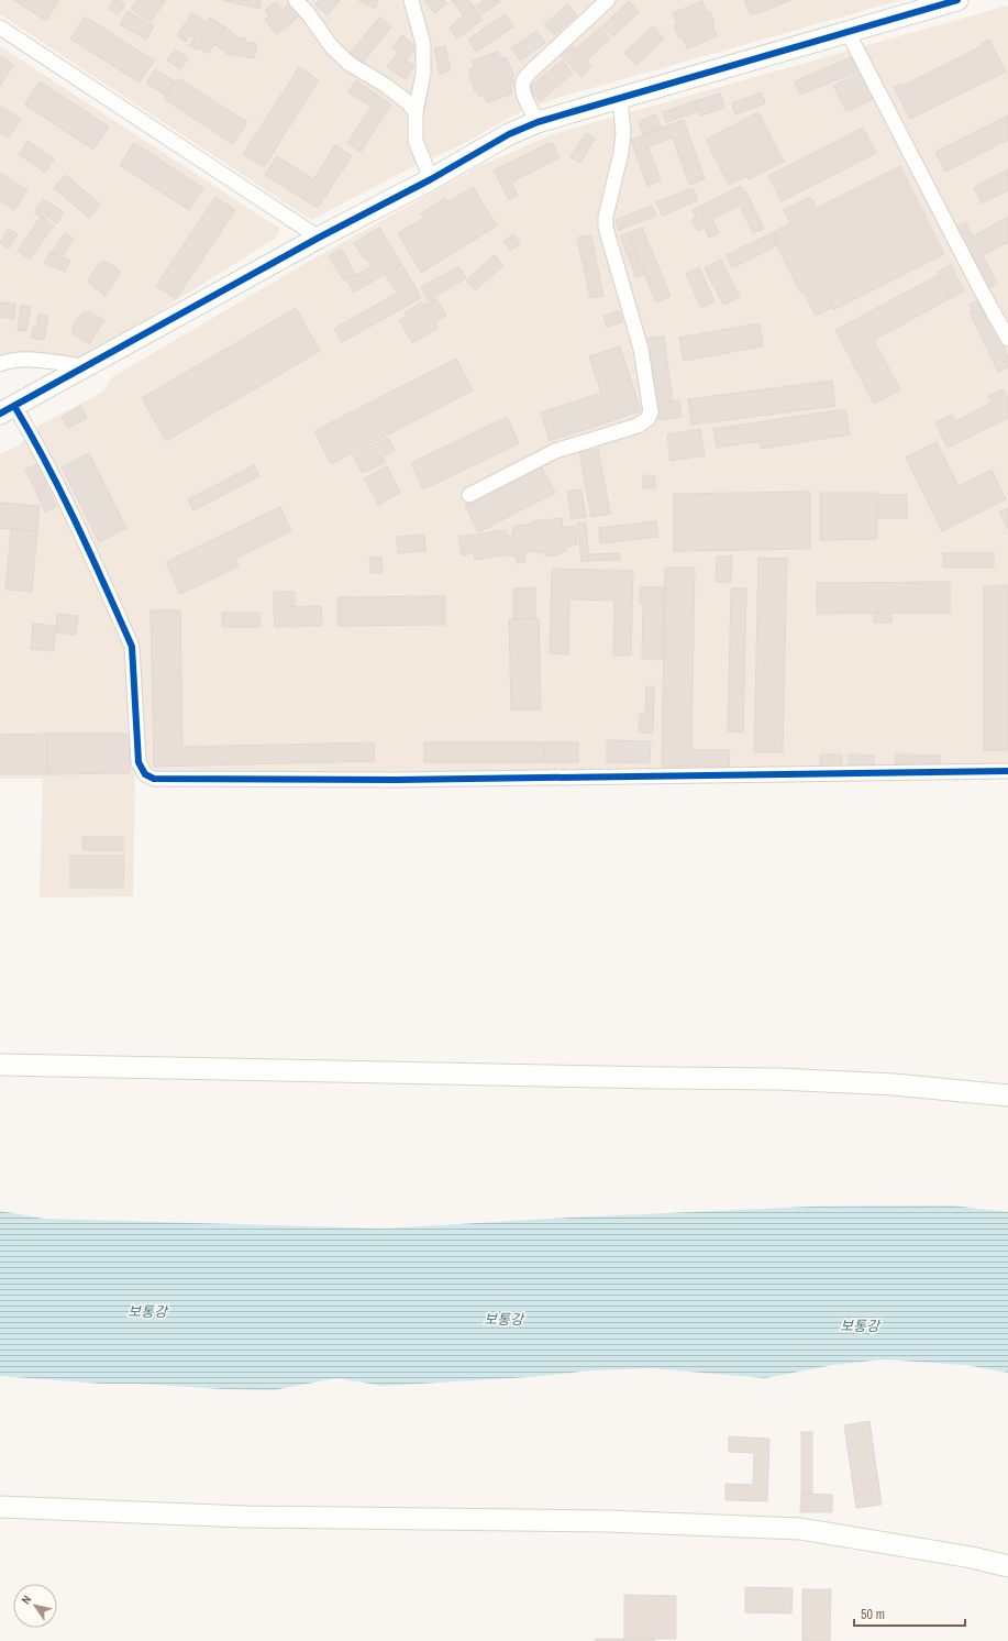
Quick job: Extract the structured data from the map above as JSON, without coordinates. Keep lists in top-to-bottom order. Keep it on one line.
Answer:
{"water":["보통강"],"scale_bar":"50 m","north":"top left"}
